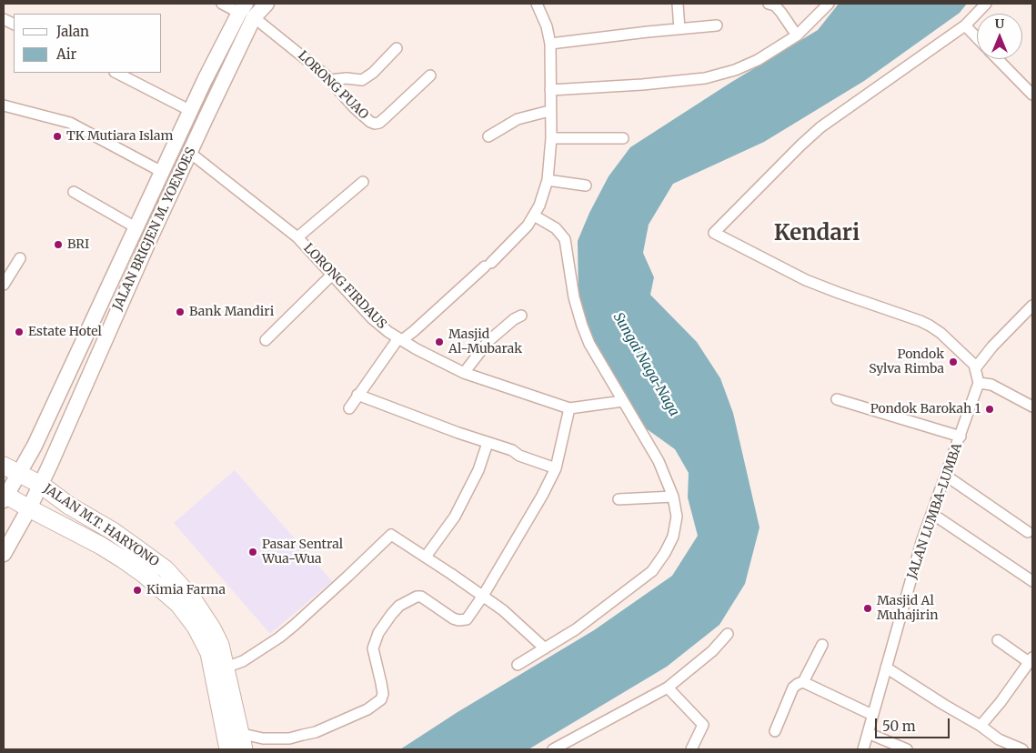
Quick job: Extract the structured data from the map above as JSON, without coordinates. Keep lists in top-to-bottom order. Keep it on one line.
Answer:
{"streets":{"highway":["JALAN M.T. HARYONO"],"main road":["JALAN BRIGJEN M. YOENOES"],"street":["LORONG PUAO","LORONG FIRDAUS","JALAN LUMBA-LUMBA"]},"crossings":[["LORONG PUAO","JALAN BRIGJEN M. YOENOES"],["JALAN BRIGJEN M. YOENOES","LORONG FIRDAUS"],["JALAN BRIGJEN M. YOENOES","JALAN M.T. HARYONO"]],"districts":["Kendari"],"water":["Sungai Naga-Naga"],"places":["TK Mutiara Islam","BRI","Bank Mandiri","Estate Hotel","Masjid Al-Mubarak","Pondok Sylva Rimba","Pondok Barokah 1","Pasar Sentral Wua-Wua","Kimia Farma","Masjid Al Muhajirin"],"legend":["Jalan","Air"],"scale_bar":"50 m","north":"top"}
